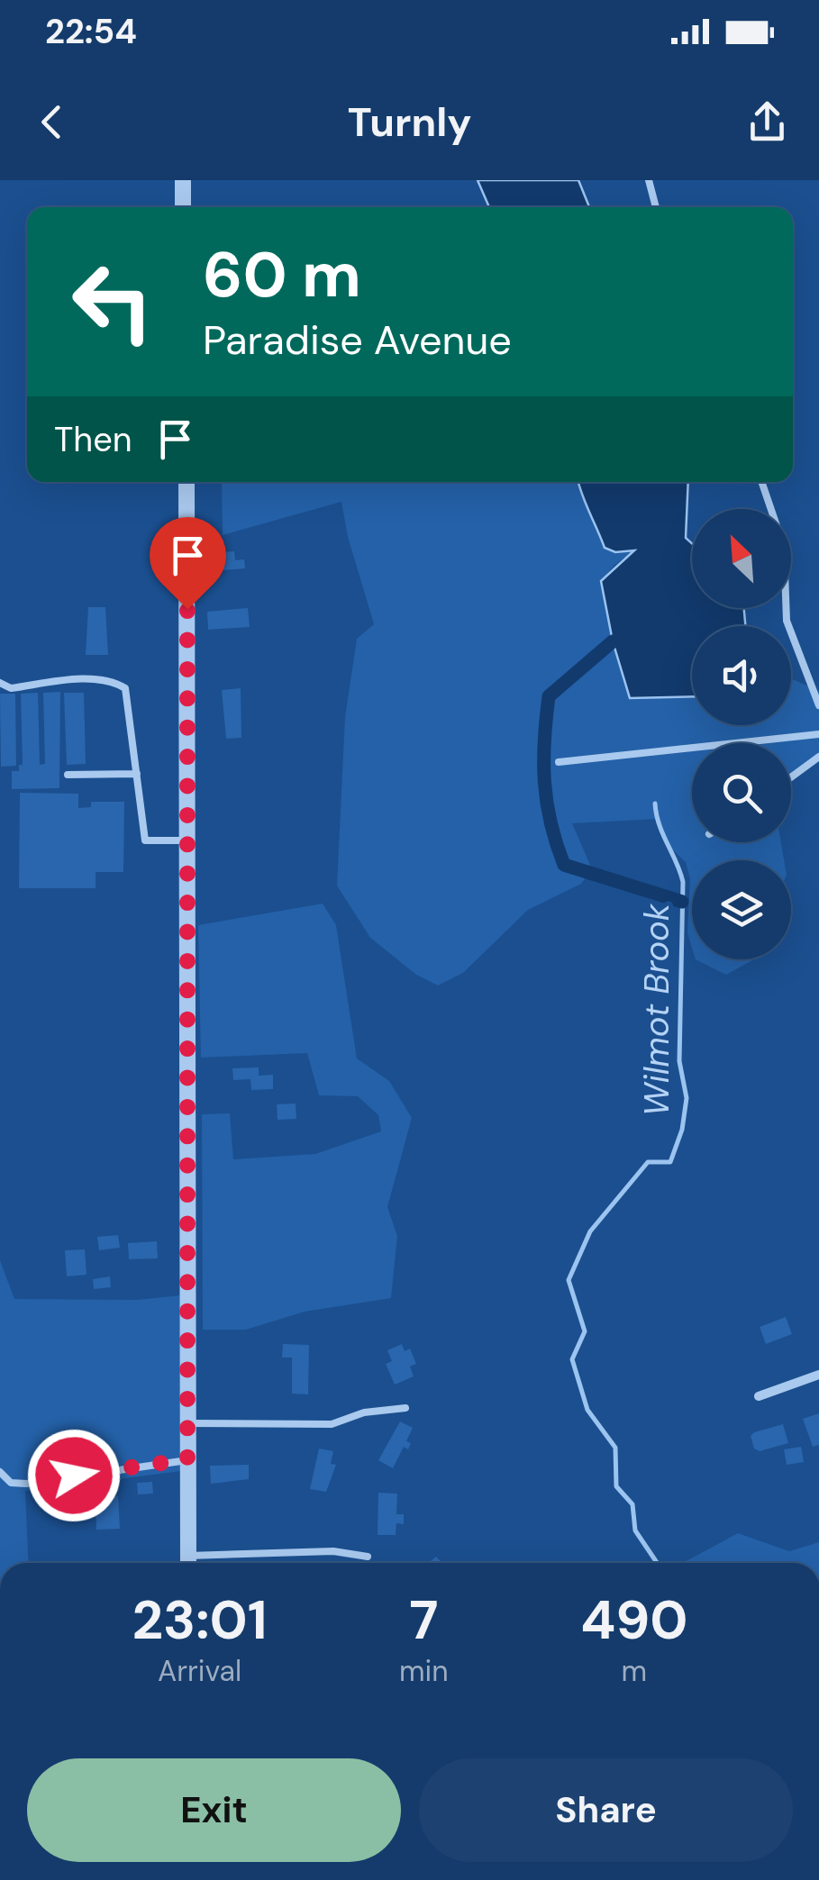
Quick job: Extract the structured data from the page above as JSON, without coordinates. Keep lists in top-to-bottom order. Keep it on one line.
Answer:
{"water":["Wilmot Brook"],"north":"top left","page":{"status":"22:54","header":"Turnly","turn":["60 m","Paradise Avenue"],"then":"Then","eta":["23:01","Arrival","7","min","490","m"],"buttons":["Exit","Share"]}}
